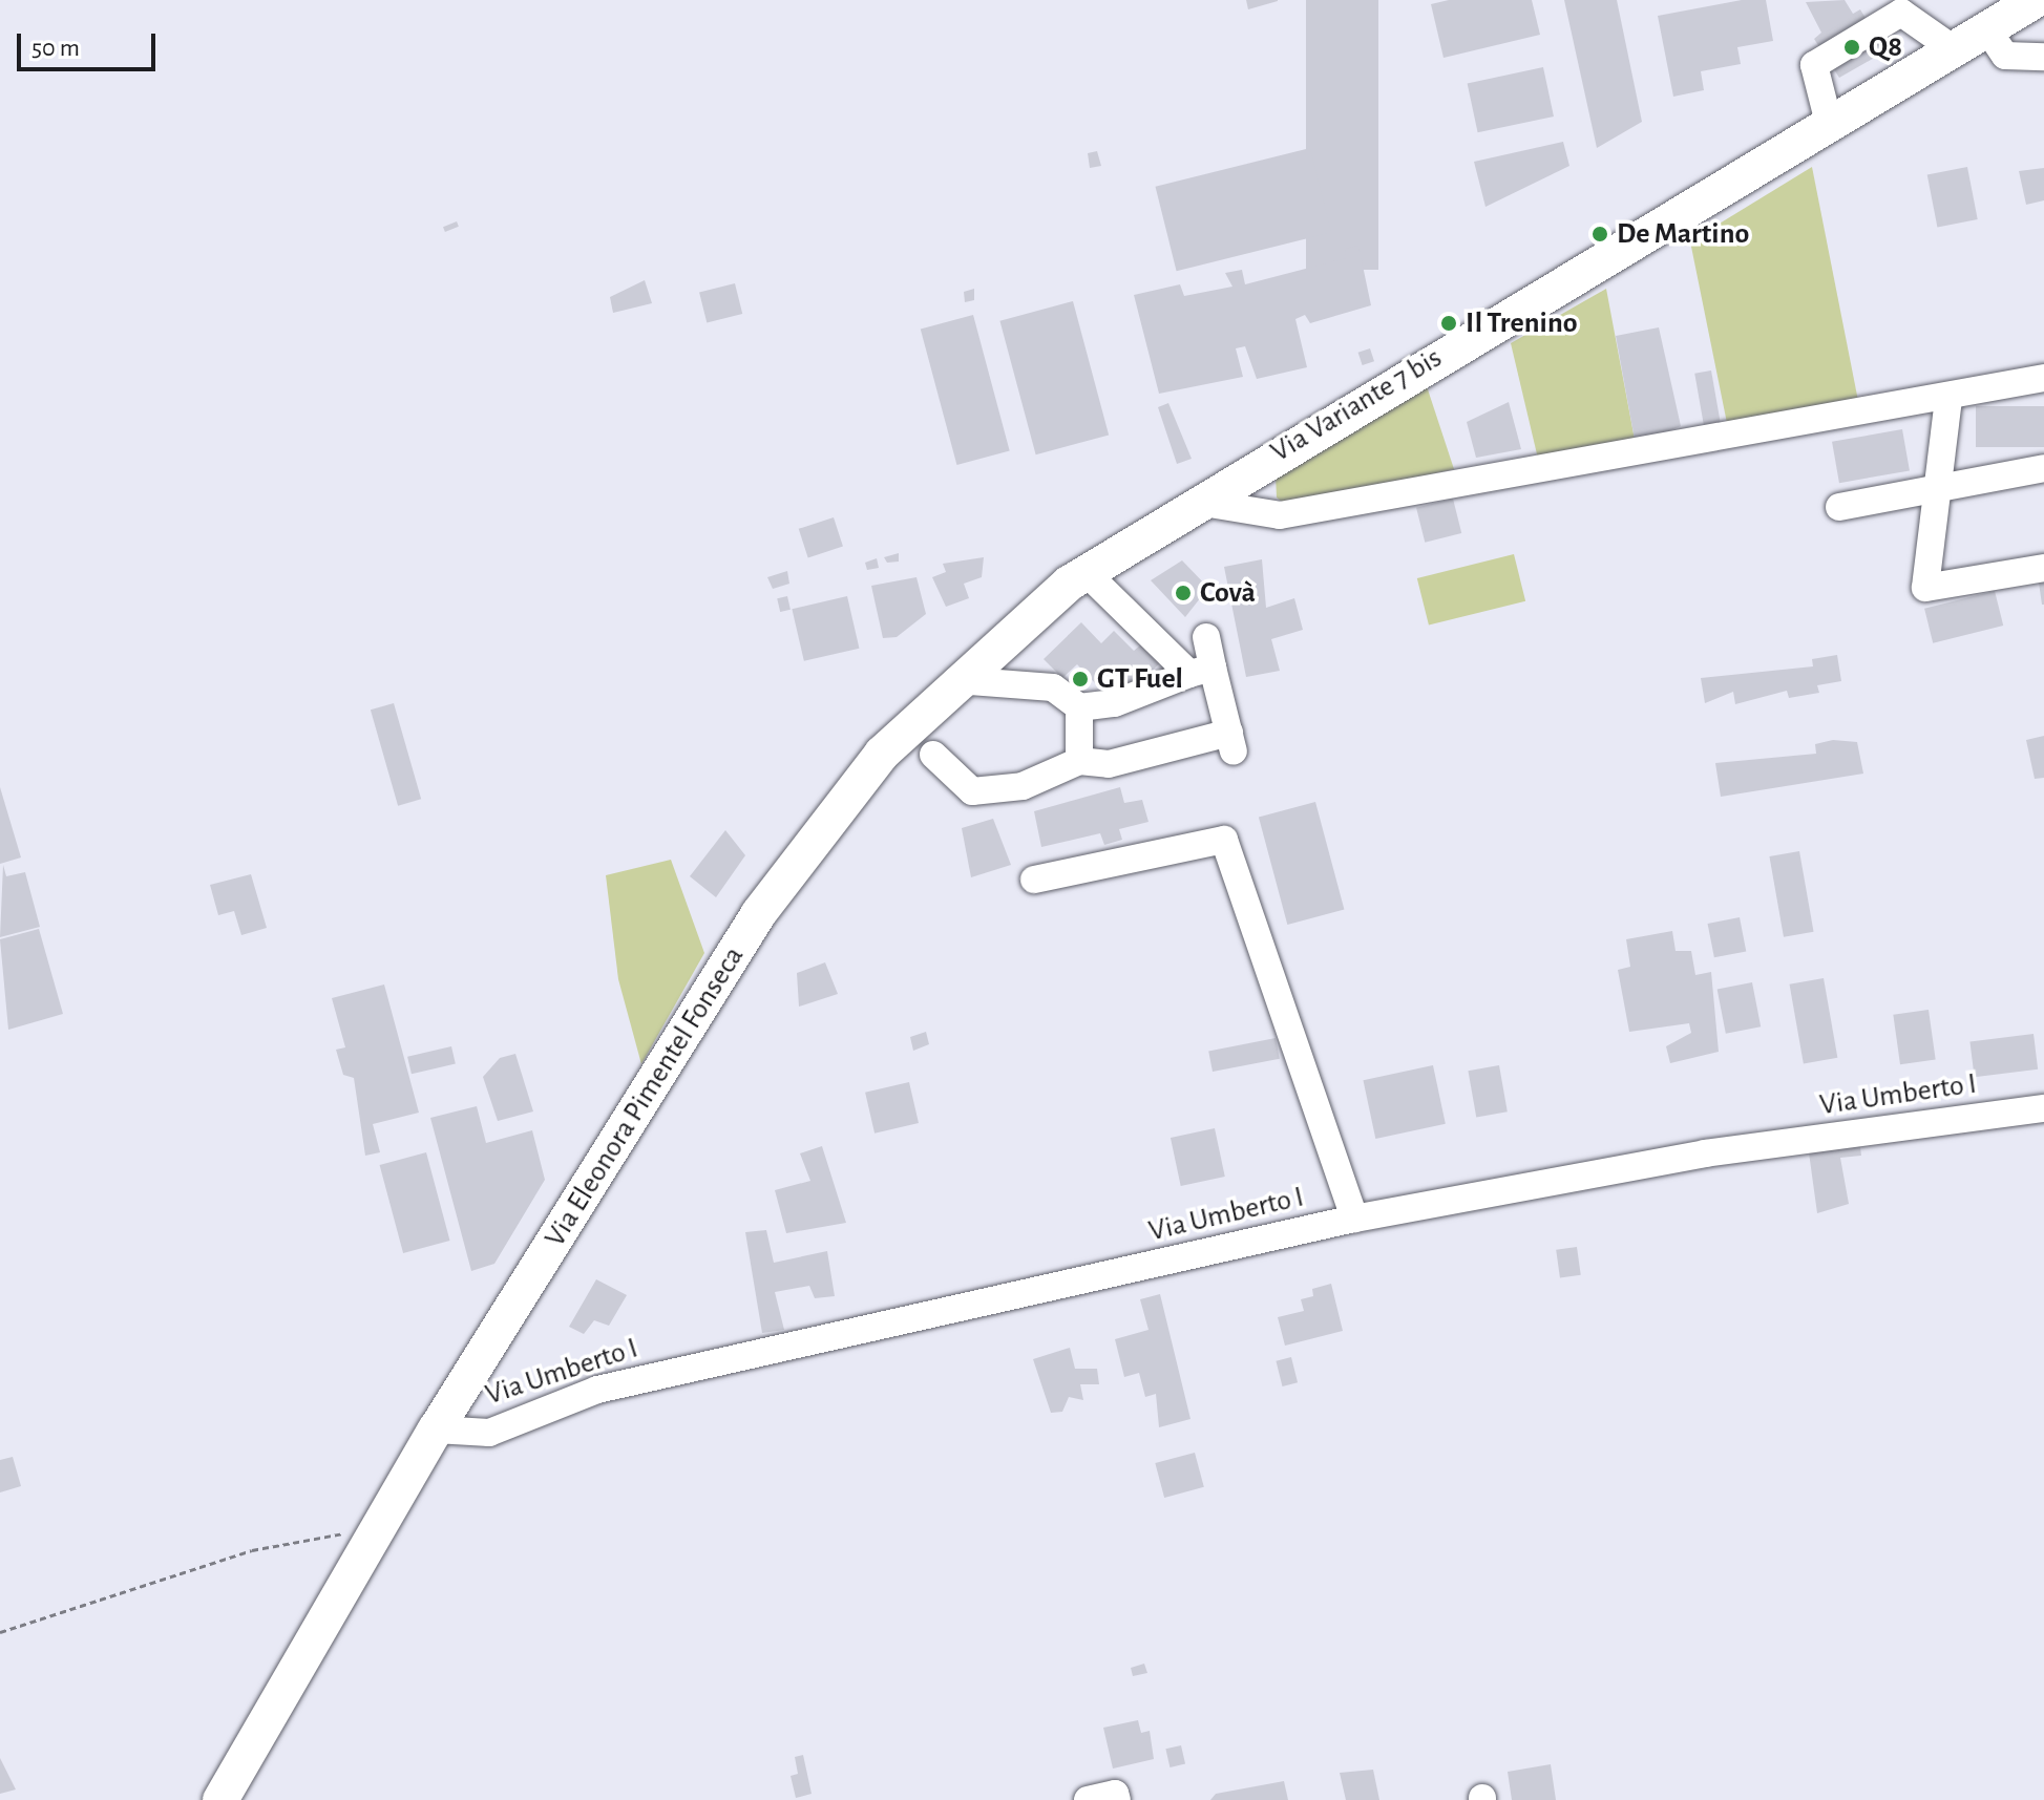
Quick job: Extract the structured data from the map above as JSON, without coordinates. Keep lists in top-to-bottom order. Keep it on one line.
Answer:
{"streets":{"main road":["Via Variante 7 bis","Via Eleonora Pimentel Fonseca"],"street":["Via Umberto I"]},"crossings":[["Via Variante 7 bis","Via Eleonora Pimentel Fonseca"],["Via Umberto I","Via Eleonora Pimentel Fonseca"]],"places":["Q8","De Martino","Il Trenino","Covà","GT Fuel"],"scale_bar":"50 m"}
